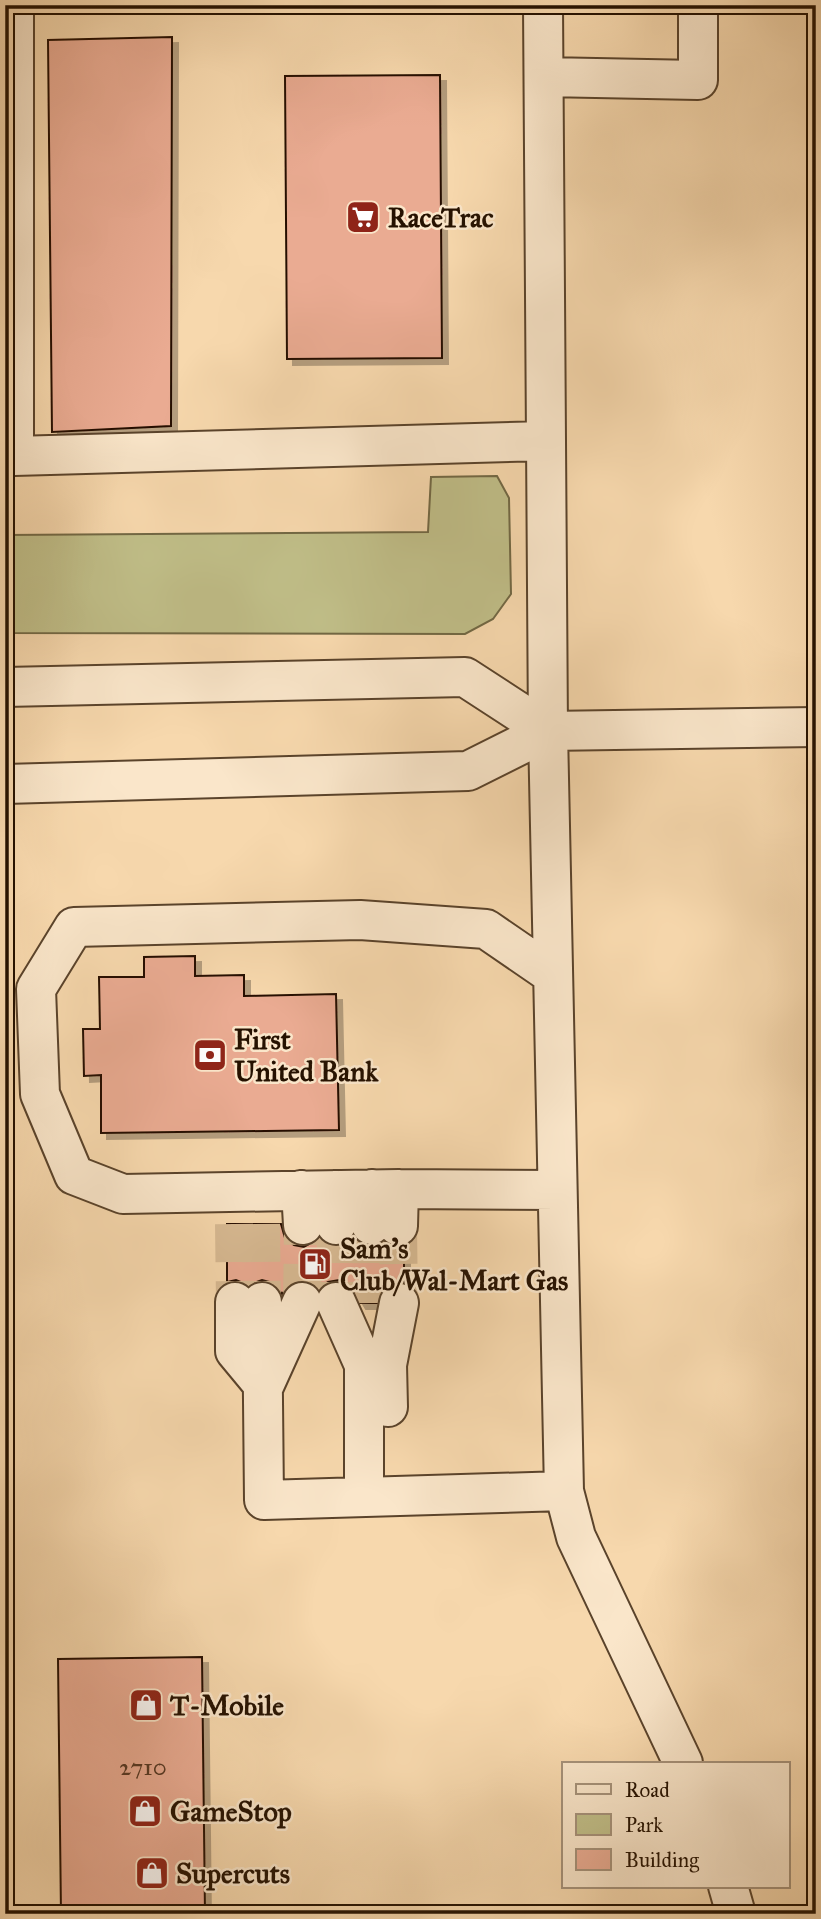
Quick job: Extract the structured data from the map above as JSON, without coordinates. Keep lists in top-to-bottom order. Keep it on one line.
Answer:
{"places":{"supermarket":["RaceTrac"],"bank":["First United Bank"],"fuel station":["Sam's Club/Wal-Mart Gas"],"shop":["T-Mobile","GameStop","Supercuts"]},"house_numbers":["2710"],"legend":["Road","Park","Building"]}
